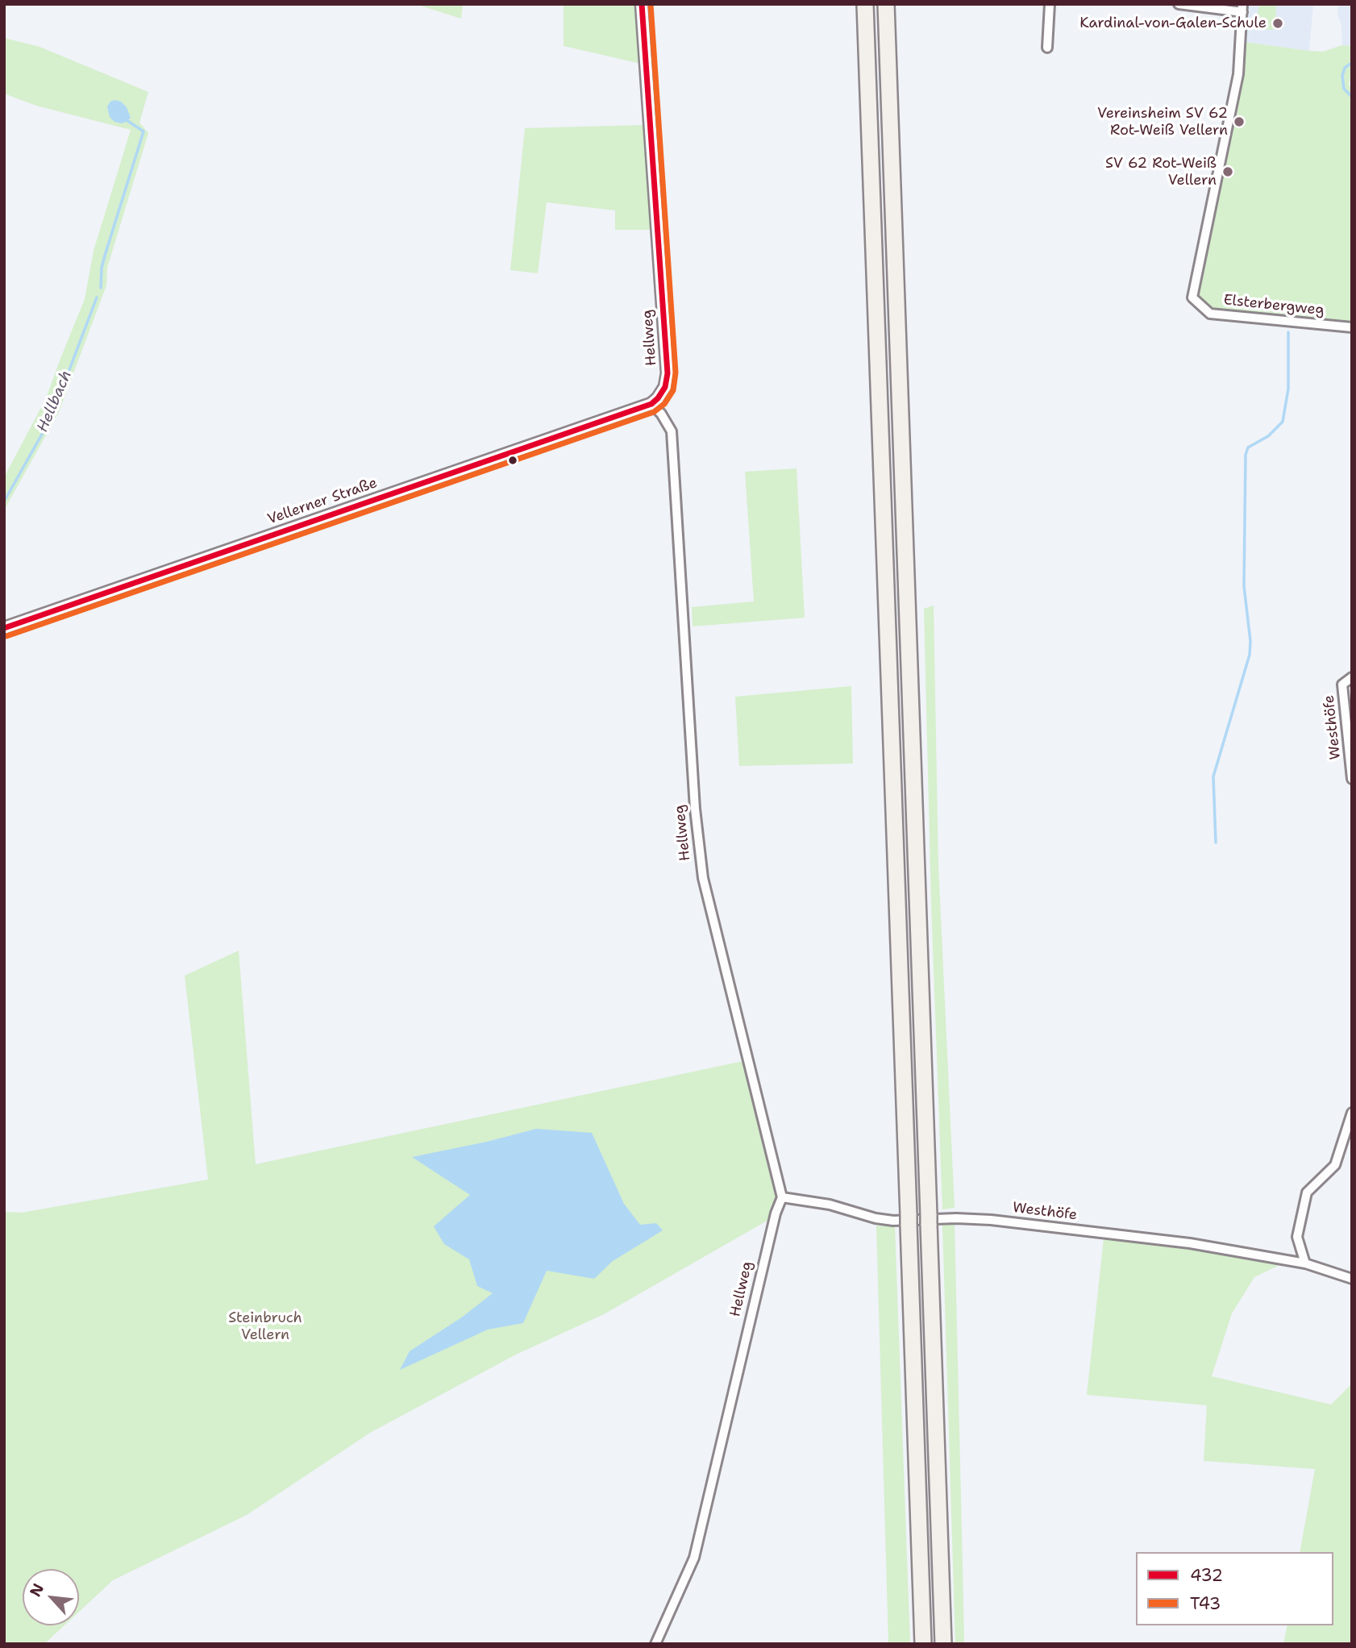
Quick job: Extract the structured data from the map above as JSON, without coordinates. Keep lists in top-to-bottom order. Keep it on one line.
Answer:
{"streets":{"main road":["Hellweg","Vellerner Straße"],"street":["Elsterbergweg","Westhöfe"]},"crossings":[["Hellweg","Vellerner Straße"],["Hellweg","Westhöfe"]],"water":["Hellbach"],"parks":["Steinbruch Vellern"],"places":["Kardinal-von-Galen-Schule","Vereinsheim SV 62 Rot-Weiß Vellern","SV 62 Rot-Weiß Vellern"],"lines":["transit line 432","transit line T43"],"legend":["432","T43"],"north":"top left"}
